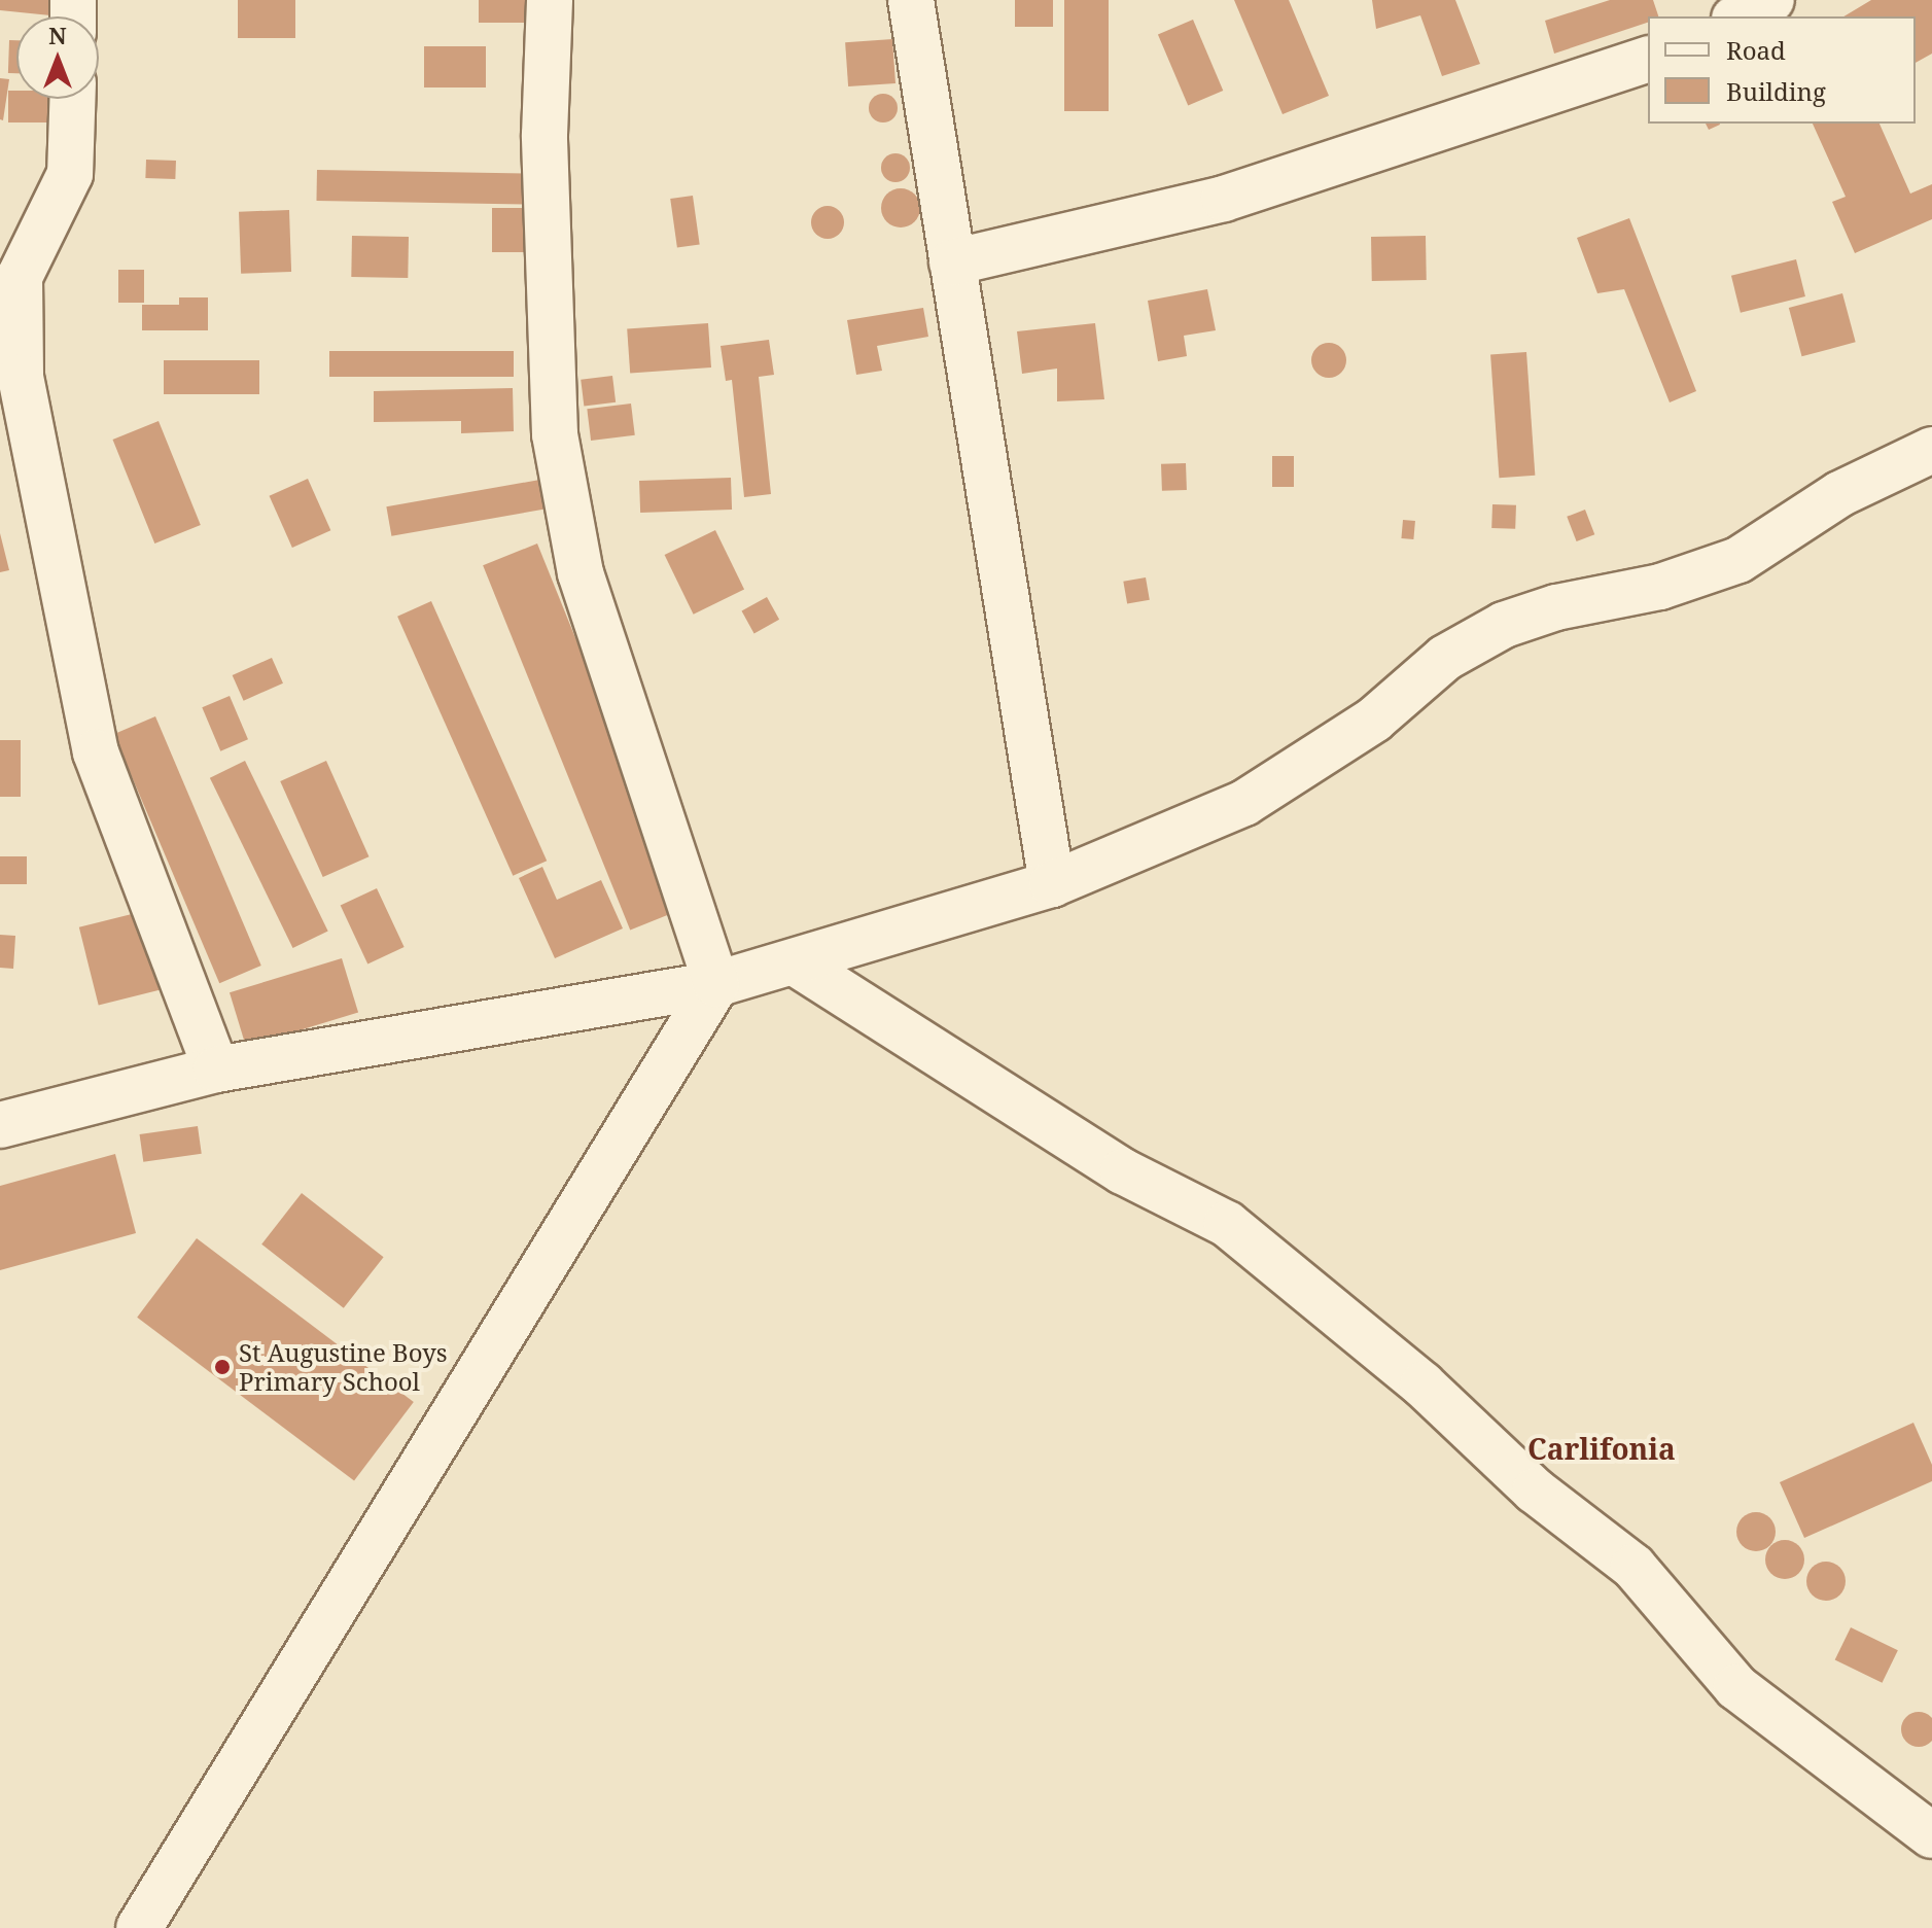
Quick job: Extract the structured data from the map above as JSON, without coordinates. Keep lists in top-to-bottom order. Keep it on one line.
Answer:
{"districts":["Carlifonia"],"places":["St Augustine Boys Primary School"],"legend":["Road","Building"],"north":"top"}
